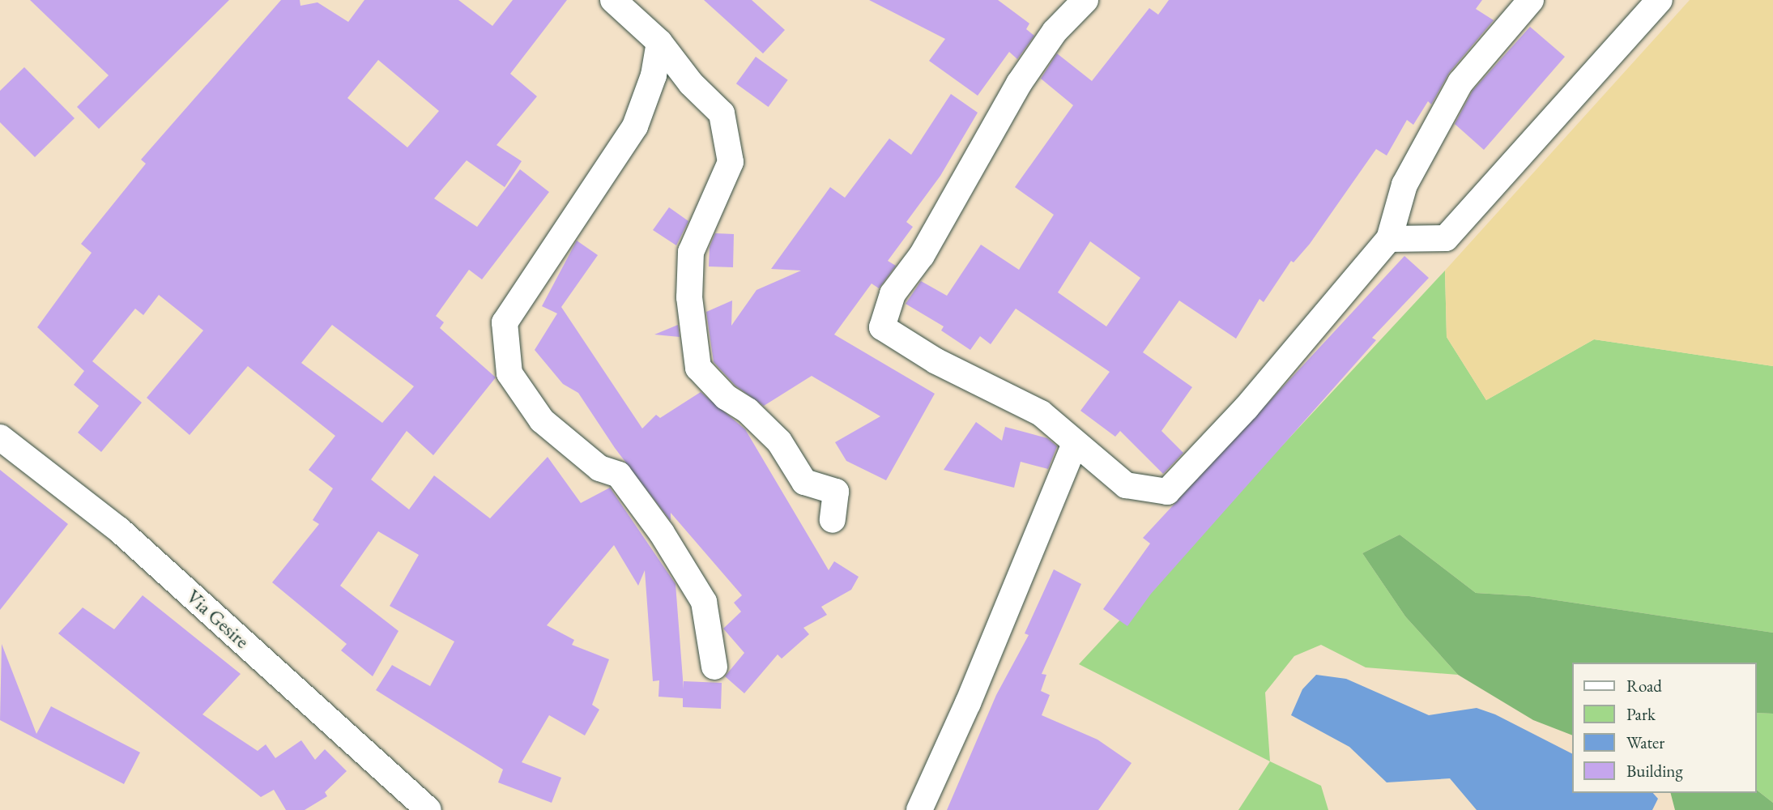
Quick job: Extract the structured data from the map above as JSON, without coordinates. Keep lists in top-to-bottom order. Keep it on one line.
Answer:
{"streets":{"street":["Via Gesire"]},"legend":["Road","Park","Water","Building"]}
